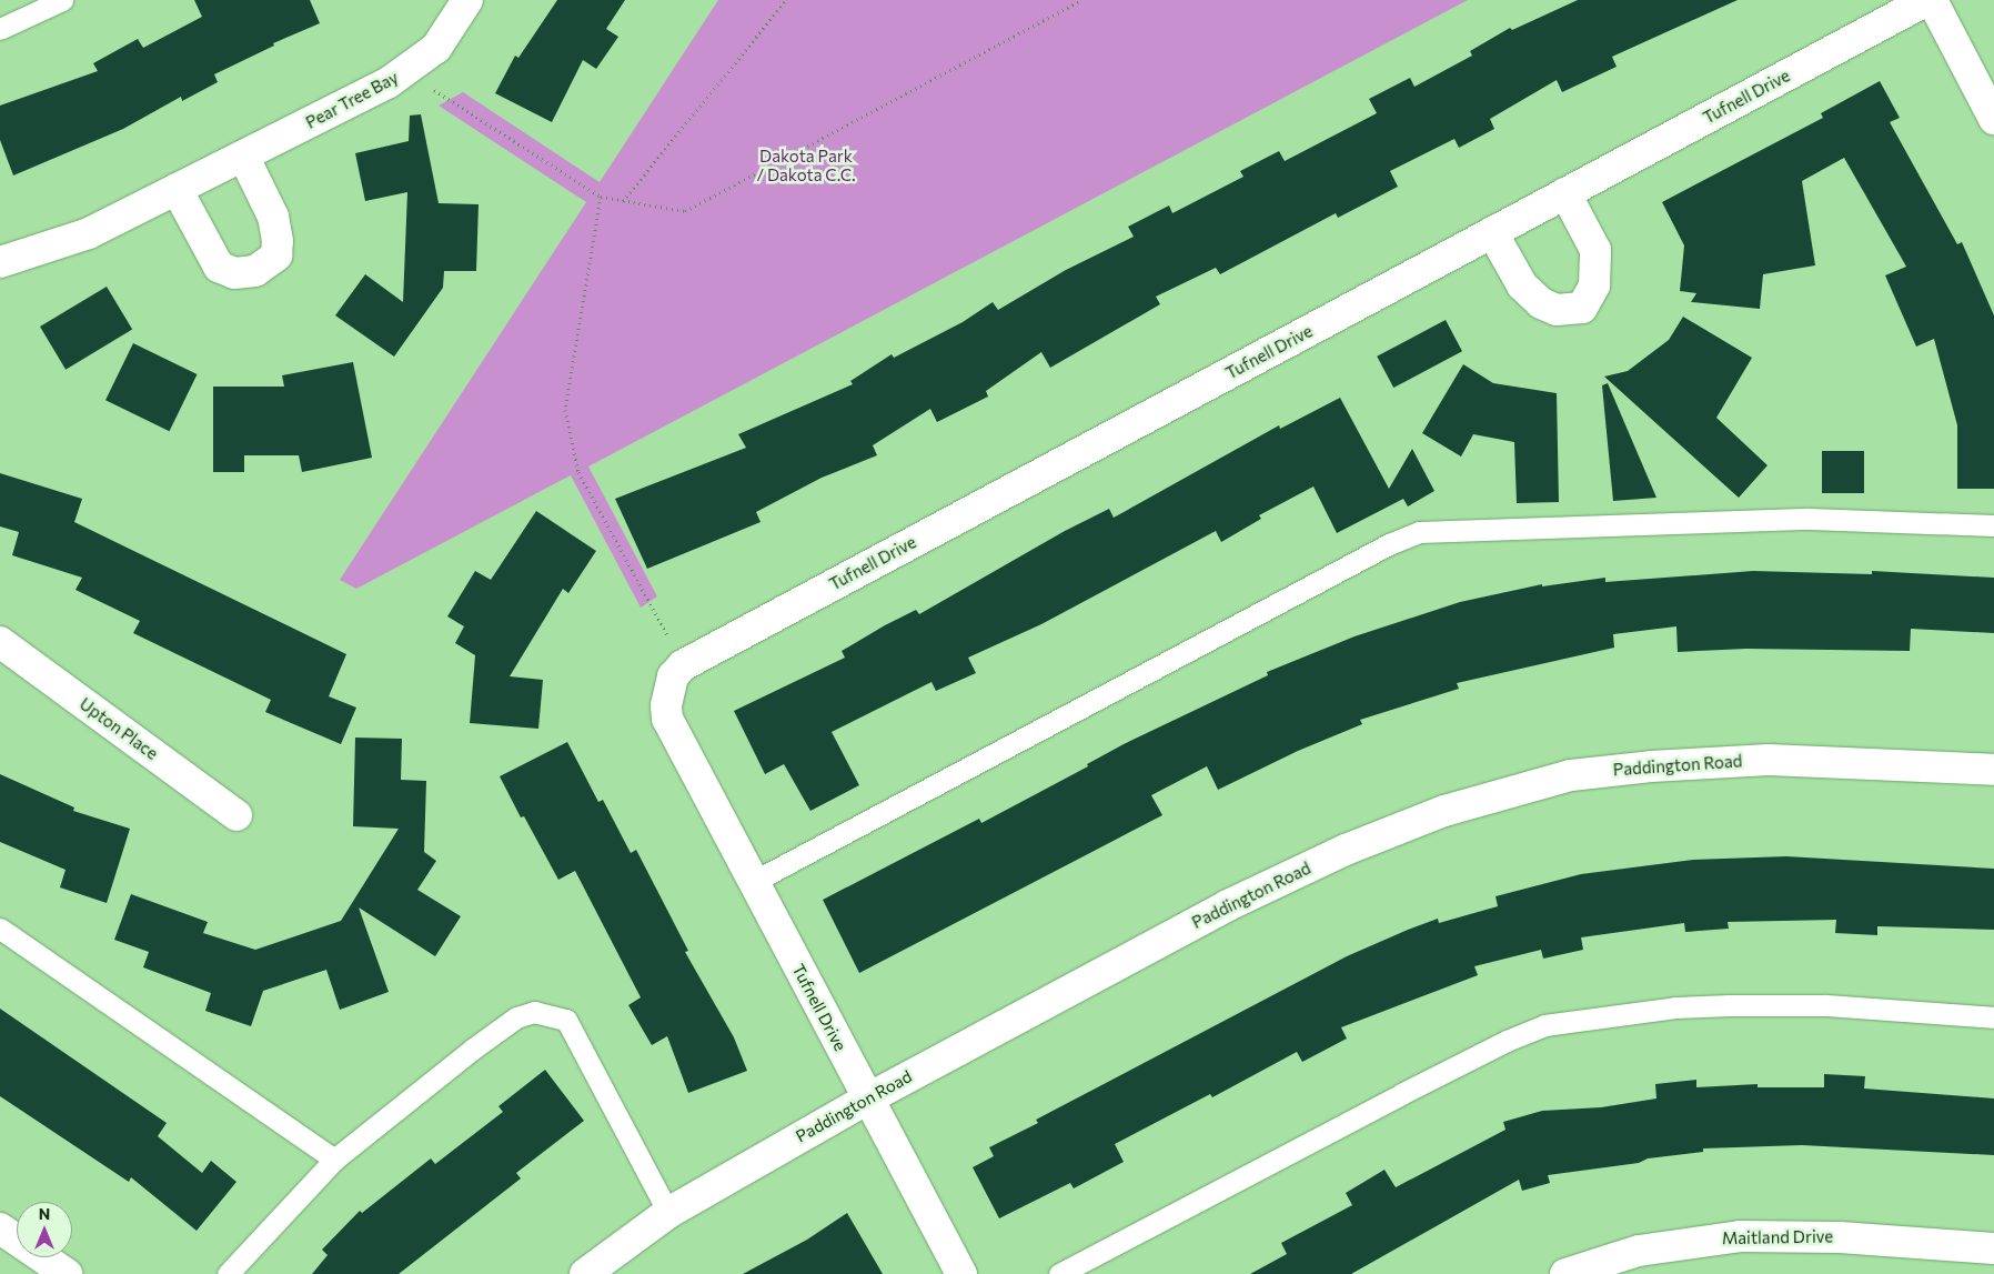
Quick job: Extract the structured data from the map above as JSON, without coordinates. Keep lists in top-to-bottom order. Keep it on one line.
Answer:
{"streets":{"street":["Tufnell Drive","Pear Tree Bay","Upton Place","Paddington Road","Maitland Drive"]},"crossings":[["Tufnell Drive","Paddington Road"]],"parks":["Dakota Park / Dakota C.C."],"north":"top"}
